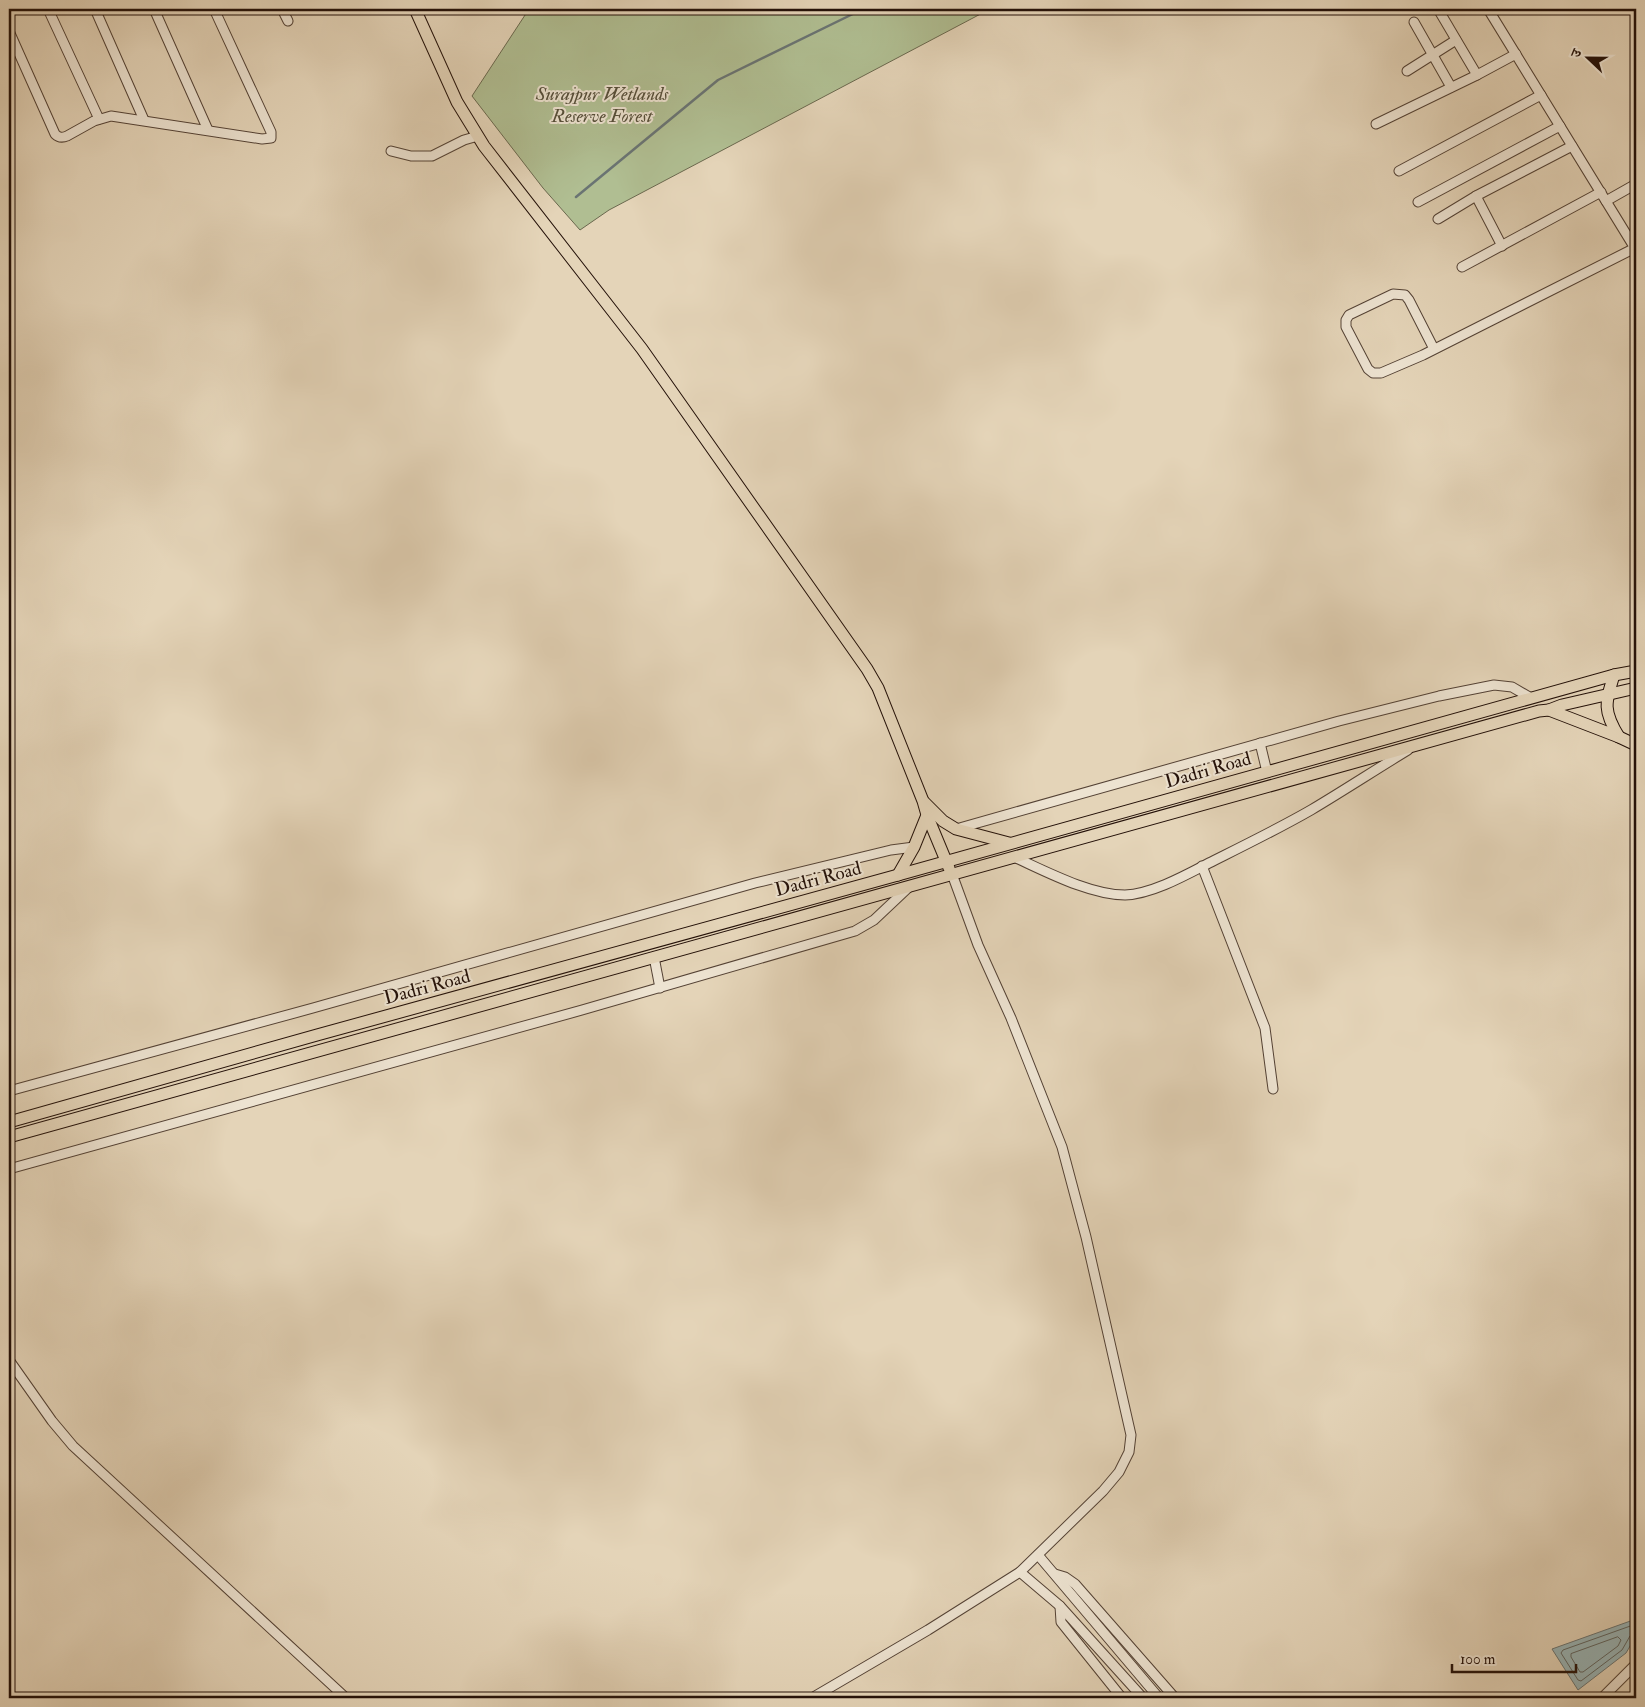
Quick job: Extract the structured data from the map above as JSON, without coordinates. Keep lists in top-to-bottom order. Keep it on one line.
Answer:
{"streets":{"main road":["Dadri Road"]},"parks":["Surajpur Wetlands Reserve Forest"],"scale_bar":"100 m","north":"left"}
